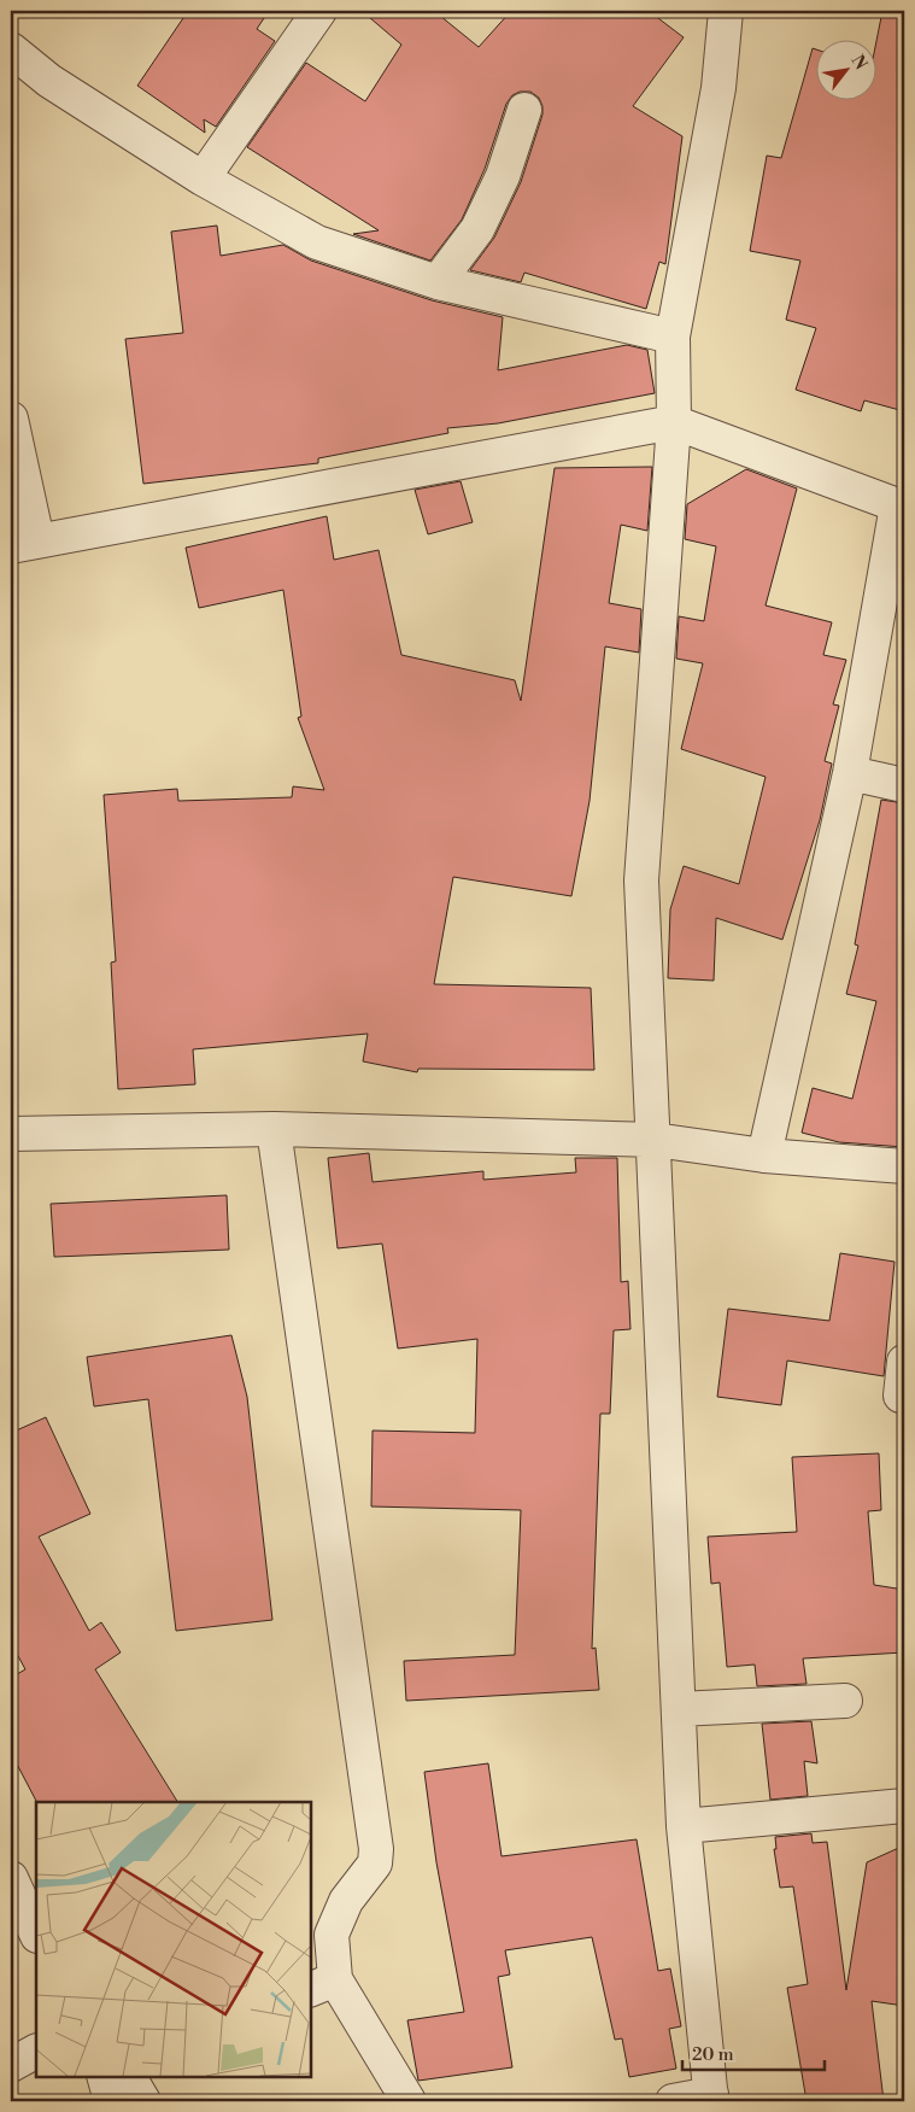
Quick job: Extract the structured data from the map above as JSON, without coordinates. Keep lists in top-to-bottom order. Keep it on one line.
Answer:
{"scale_bar":"20 m","north":"top right"}
